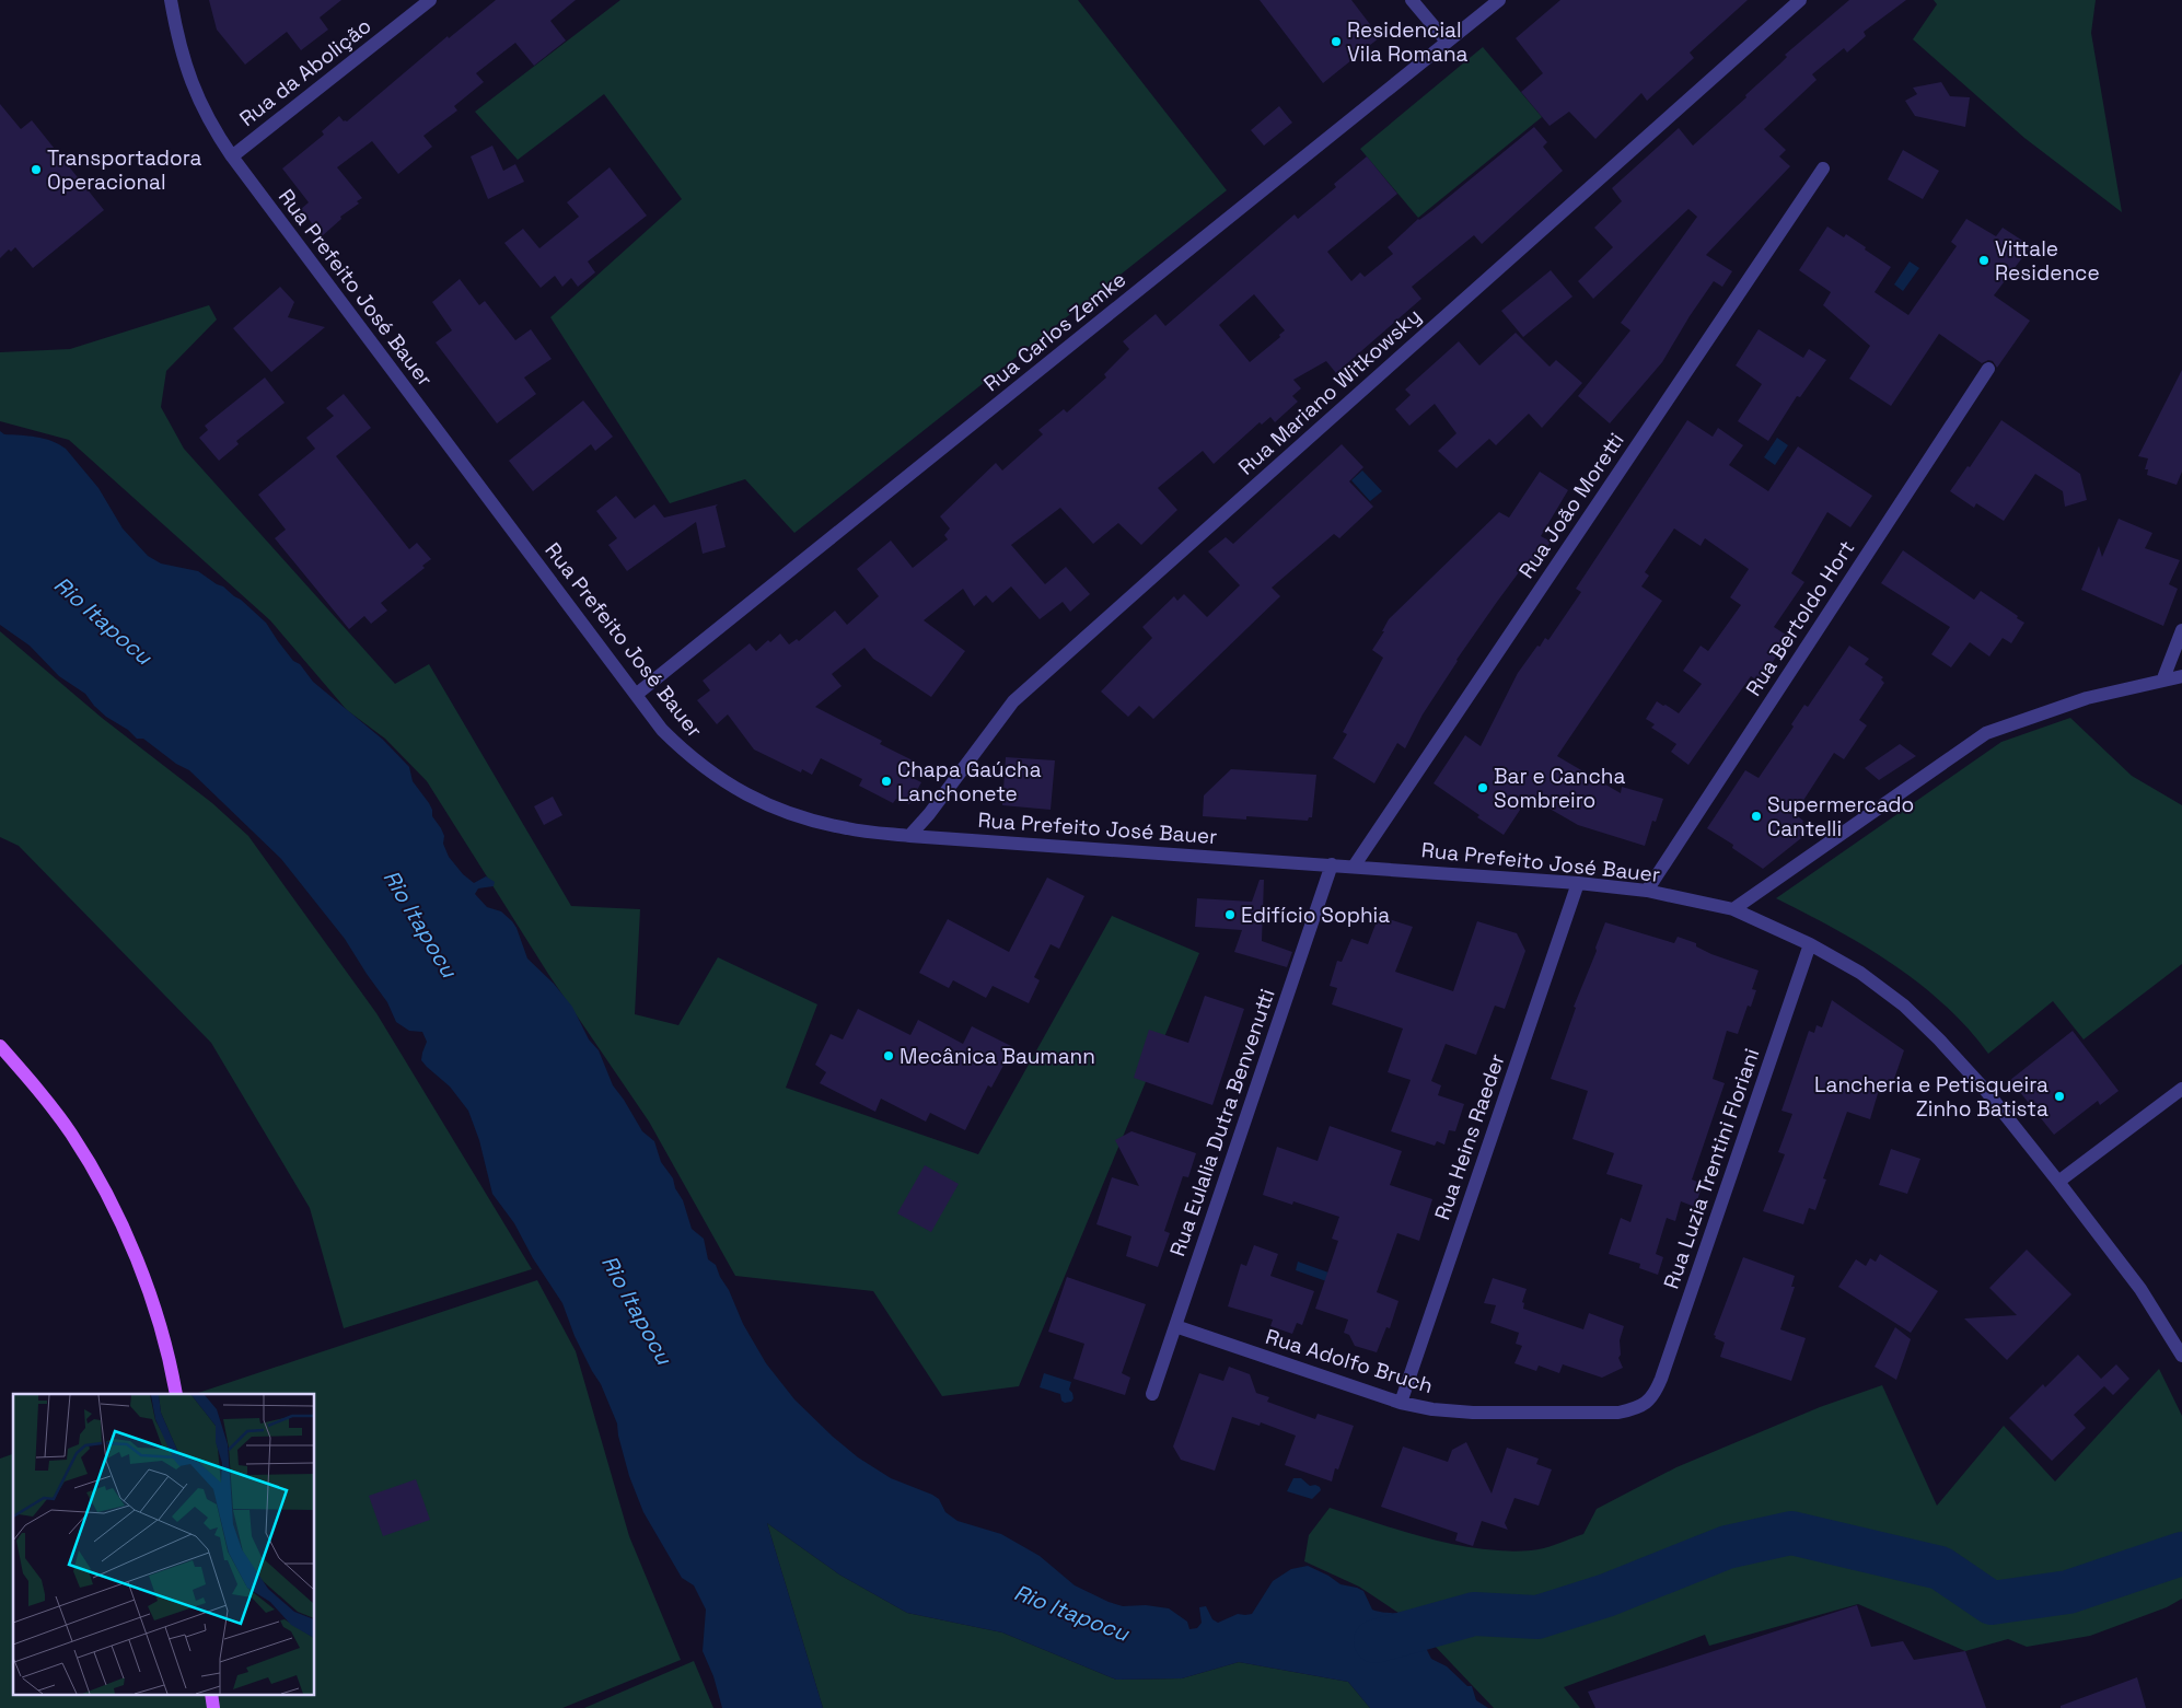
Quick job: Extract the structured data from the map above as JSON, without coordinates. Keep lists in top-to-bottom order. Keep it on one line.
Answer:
{"streets":{"street":["Rua da Abolição","Rua Prefeito José Bauer","Rua Carlos Zemke","Rua Mariano Witkowsky","Rua João Moretti","Rua Bertoldo Hort","Rua Eulalia Dutra Benvenutti","Rua Heins Raeder","Rua Luzia Trentini Floriani","Rua Adolfo Bruch"]},"crossings":[["Rua da Abolição","Rua Prefeito José Bauer"],["Rua Prefeito José Bauer","Rua Carlos Zemke"],["Rua Prefeito José Bauer","Rua Mariano Witkowsky"],["Rua Prefeito José Bauer","Rua João Moretti"],["Rua Prefeito José Bauer","Rua Bertoldo Hort"],["Rua Prefeito José Bauer","Rua Eulalia Dutra Benvenutti"],["Rua Prefeito José Bauer","Rua Heins Raeder"],["Rua Prefeito José Bauer","Rua Luzia Trentini Floriani"],["Rua Eulalia Dutra Benvenutti","Rua Adolfo Bruch"],["Rua Heins Raeder","Rua Adolfo Bruch"],["Rua Luzia Trentini Floriani","Rua Adolfo Bruch"]],"water":["Rio Itapocu"],"places":["Residencial Vila Romana","Transportadora Operacional","Vittale Residence","Chapa Gaúcha Lanchonete","Bar e Cancha Sombreiro","Supermercado Cantelli","Edifício Sophia","Mecânica Baumann","Lancheria e Petisqueira Zinho Batista"]}
